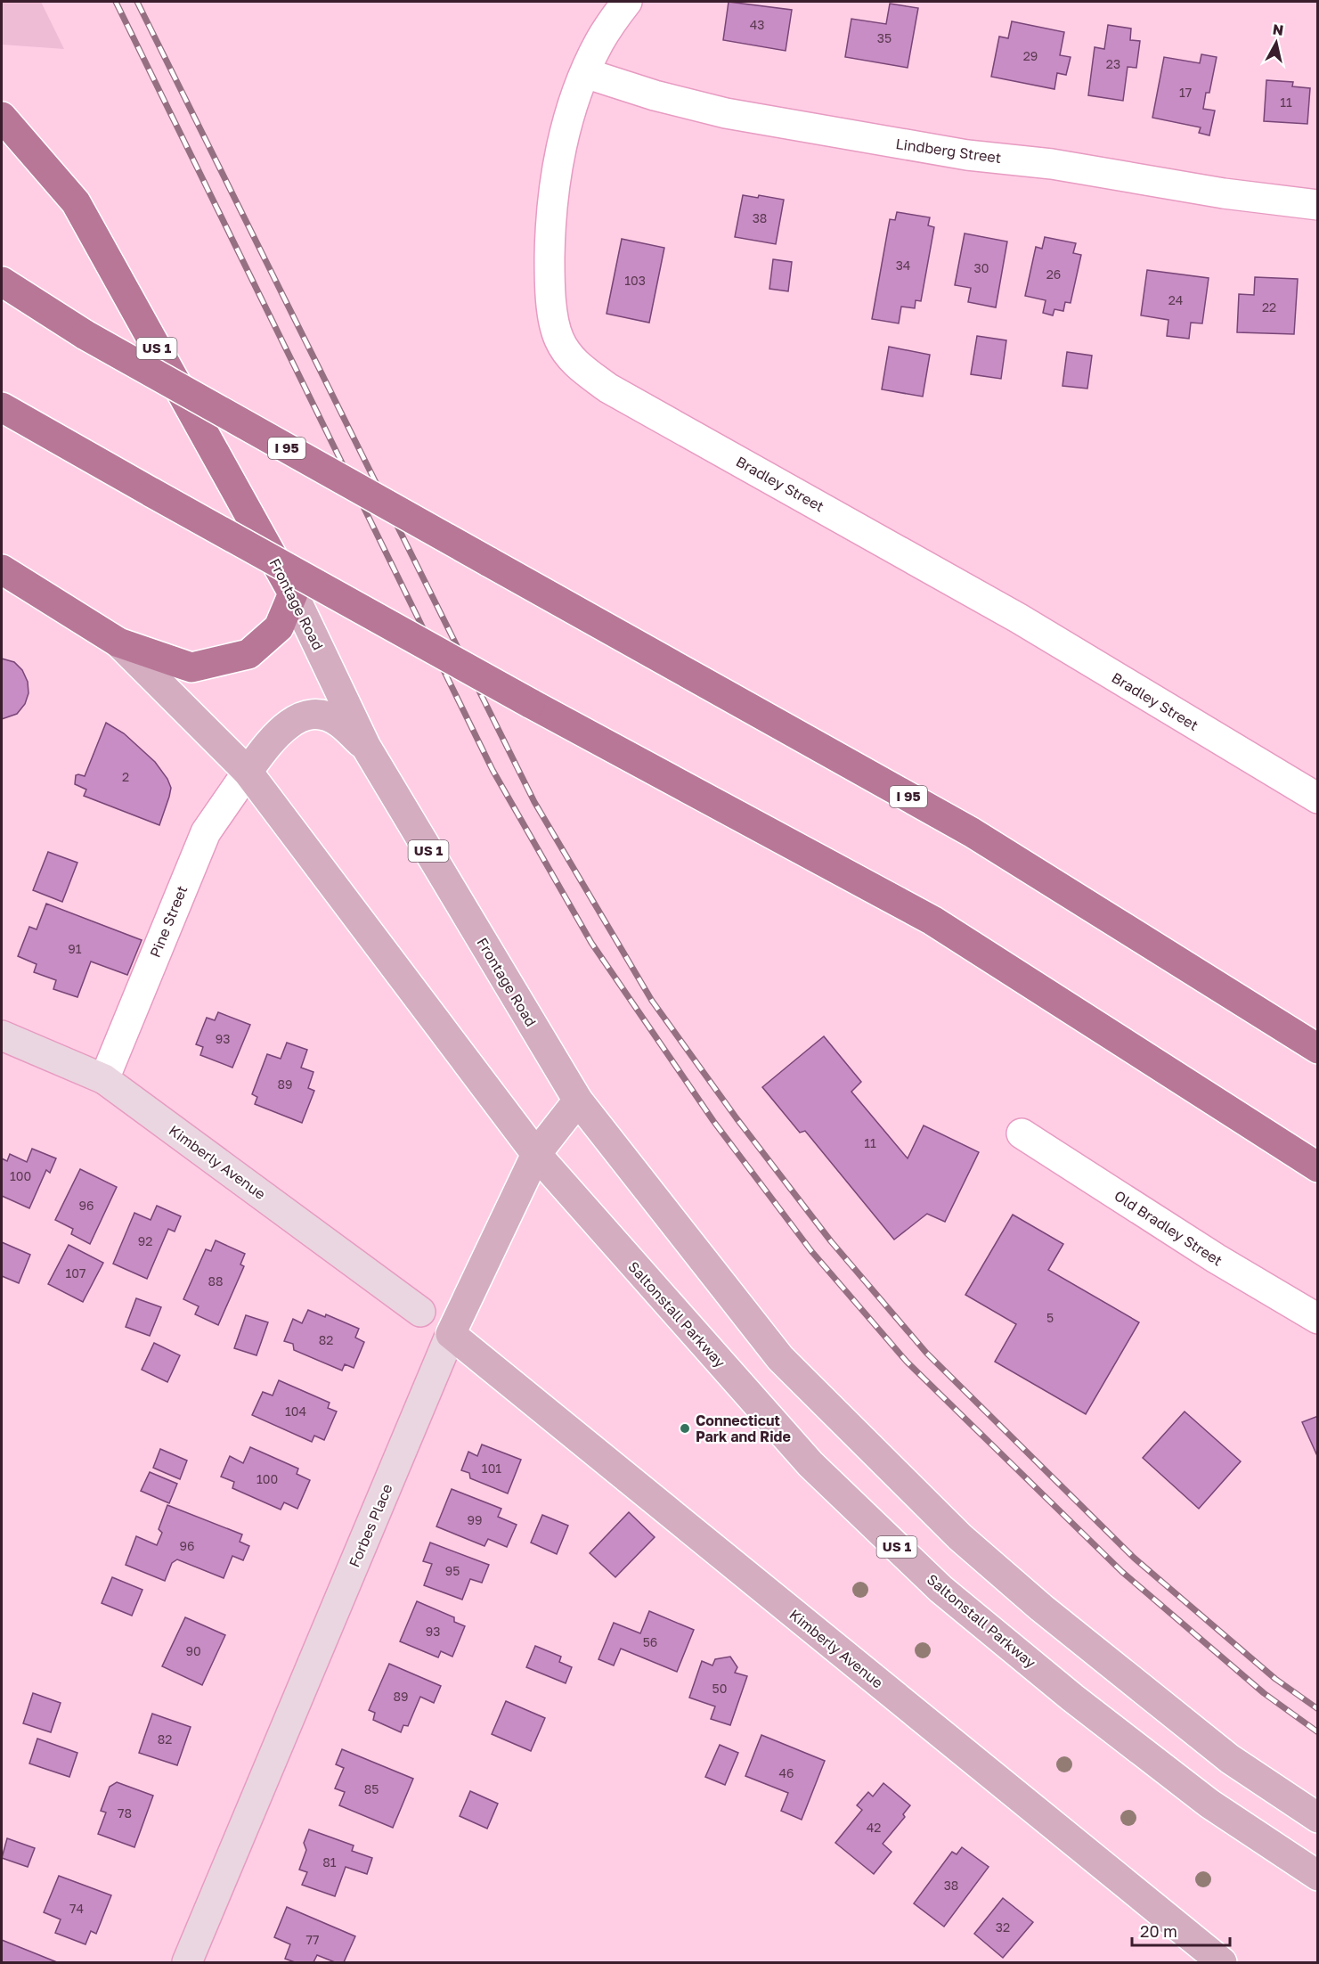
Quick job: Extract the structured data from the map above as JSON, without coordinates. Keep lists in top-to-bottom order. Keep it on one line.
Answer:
{"streets":{"highway":["US 1","I 95","Frontage Road"],"main road":["Kimberly Avenue","Saltonstall Parkway","Forbes Place"],"street":["Lindberg Street","Bradley Street","Pine Street","Old Bradley Street"]},"crossings":[["Lindberg Street","Bradley Street"],["US 1","Frontage Road"],["US 1","Pine Street"],["US 1","Saltonstall Parkway"],["US 1","Forbes Place"],["Frontage Road","Forbes Place"],["Pine Street","Kimberly Avenue"],["Kimberly Avenue","Forbes Place"],["Saltonstall Parkway","Forbes Place"]],"places":["Connecticut Park and Ride"],"house_numbers":["43","35","29","23","17","11","38","34","30","26","103","24","22","2","91","93","89","11","100","96","92","107","88","5","82","104","101","100","99","96","95","93","56","90","50","89","82","46","85","78","42","81","38","74","32","77"],"scale_bar":"20 m","north":"top"}
